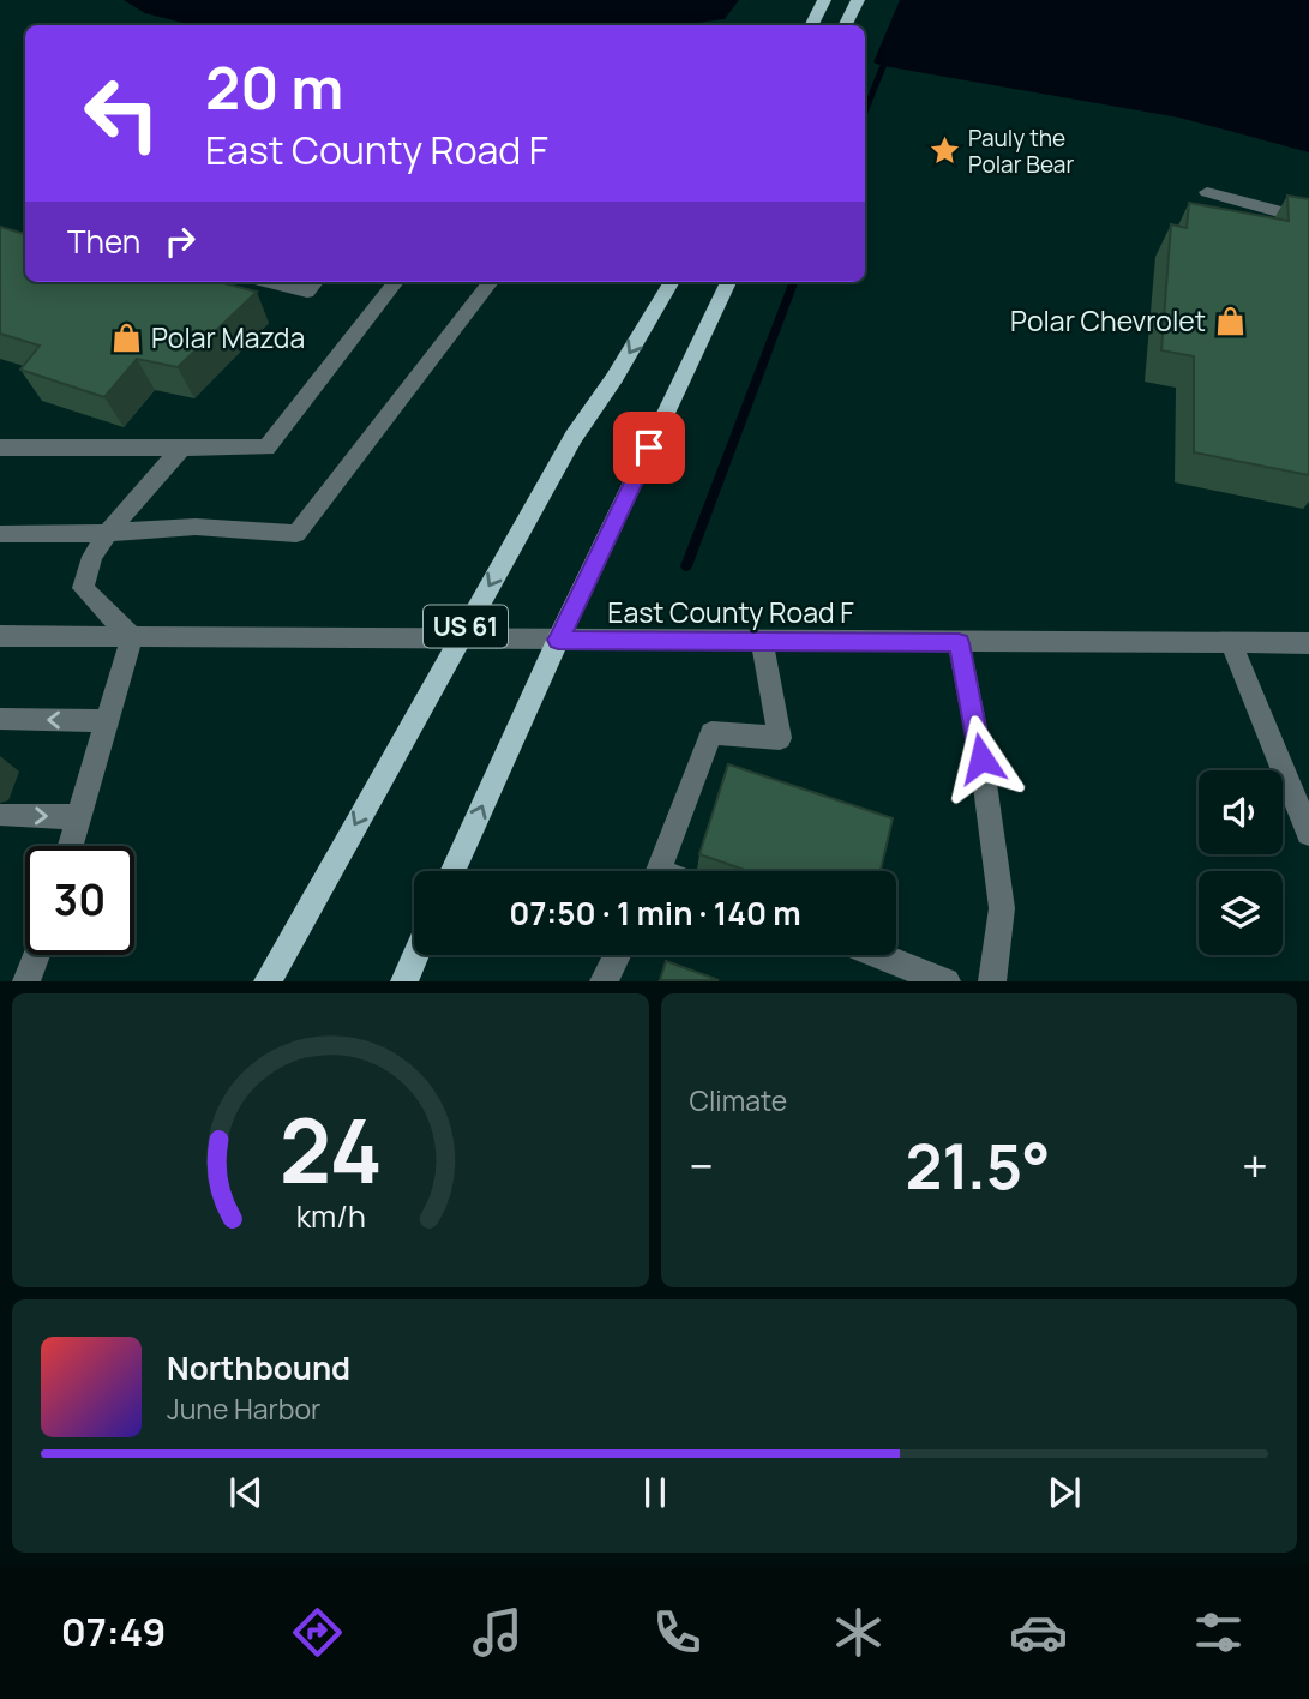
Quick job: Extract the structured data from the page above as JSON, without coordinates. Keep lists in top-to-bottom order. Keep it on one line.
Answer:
{"streets":{"main road":["US 61"],"street":["East County Road F"]},"crossings":[["East County Road F","US 61"]],"places":{"place":["Pauly the Polar Bear"],"shop":["Polar Chevrolet","Polar Mazda"]},"page":{"turn":["20 m","East County Road F"],"then":"Then","limit":"30","trip":"07:50 · 1 min · 140 m","tile":"Climate","heat":["−","21.5°","+"],"song":["Northbound","June Harbor"],"tabs":"07:49","gauge":["24","km/h"]}}
